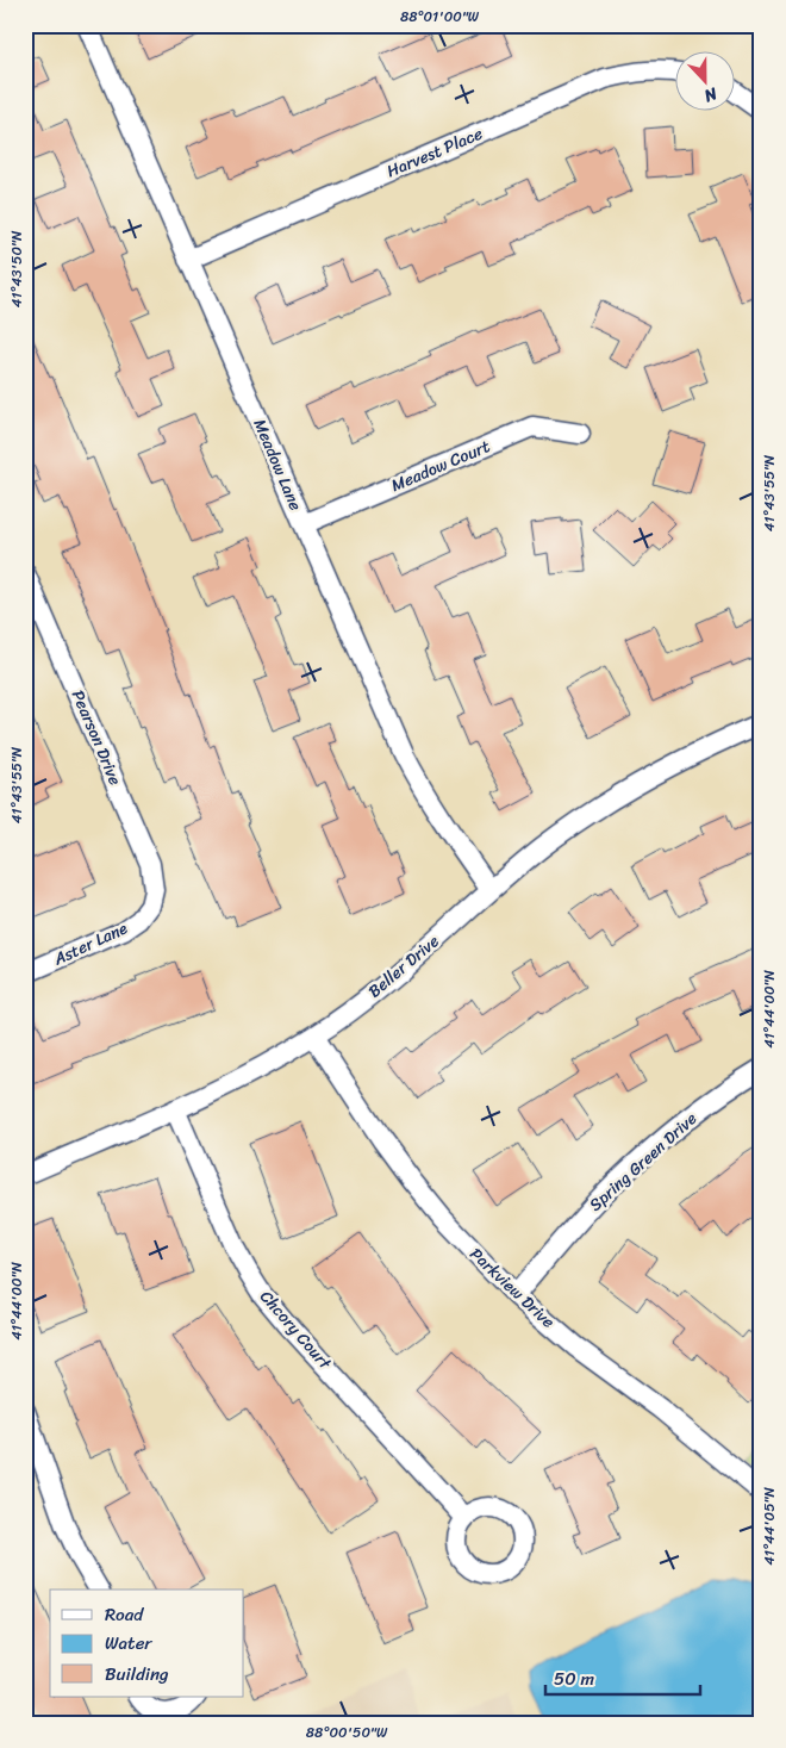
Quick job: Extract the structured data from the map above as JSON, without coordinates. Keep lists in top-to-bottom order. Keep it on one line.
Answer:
{"streets":{"street":["Harvest Place","Meadow Lane","Meadow Court","Pearson Drive","Aster Lane","Beller Drive","Spring Green Drive","Parkview Drive","Chcory Court"]},"crossings":[["Harvest Place","Meadow Lane"],["Meadow Lane","Meadow Court"],["Meadow Lane","Beller Drive"],["Pearson Drive","Aster Lane"],["Beller Drive","Parkview Drive"],["Beller Drive","Chcory Court"],["Spring Green Drive","Parkview Drive"]],"legend":["Road","Water","Building"],"scale_bar":"50 m","north":"bottom","coordinates":["88°01'00\"W","41°43'50\"N","41°43'55\"N","41°44'00\"N","41°44'05\"N","88°00'50\"W"]}
